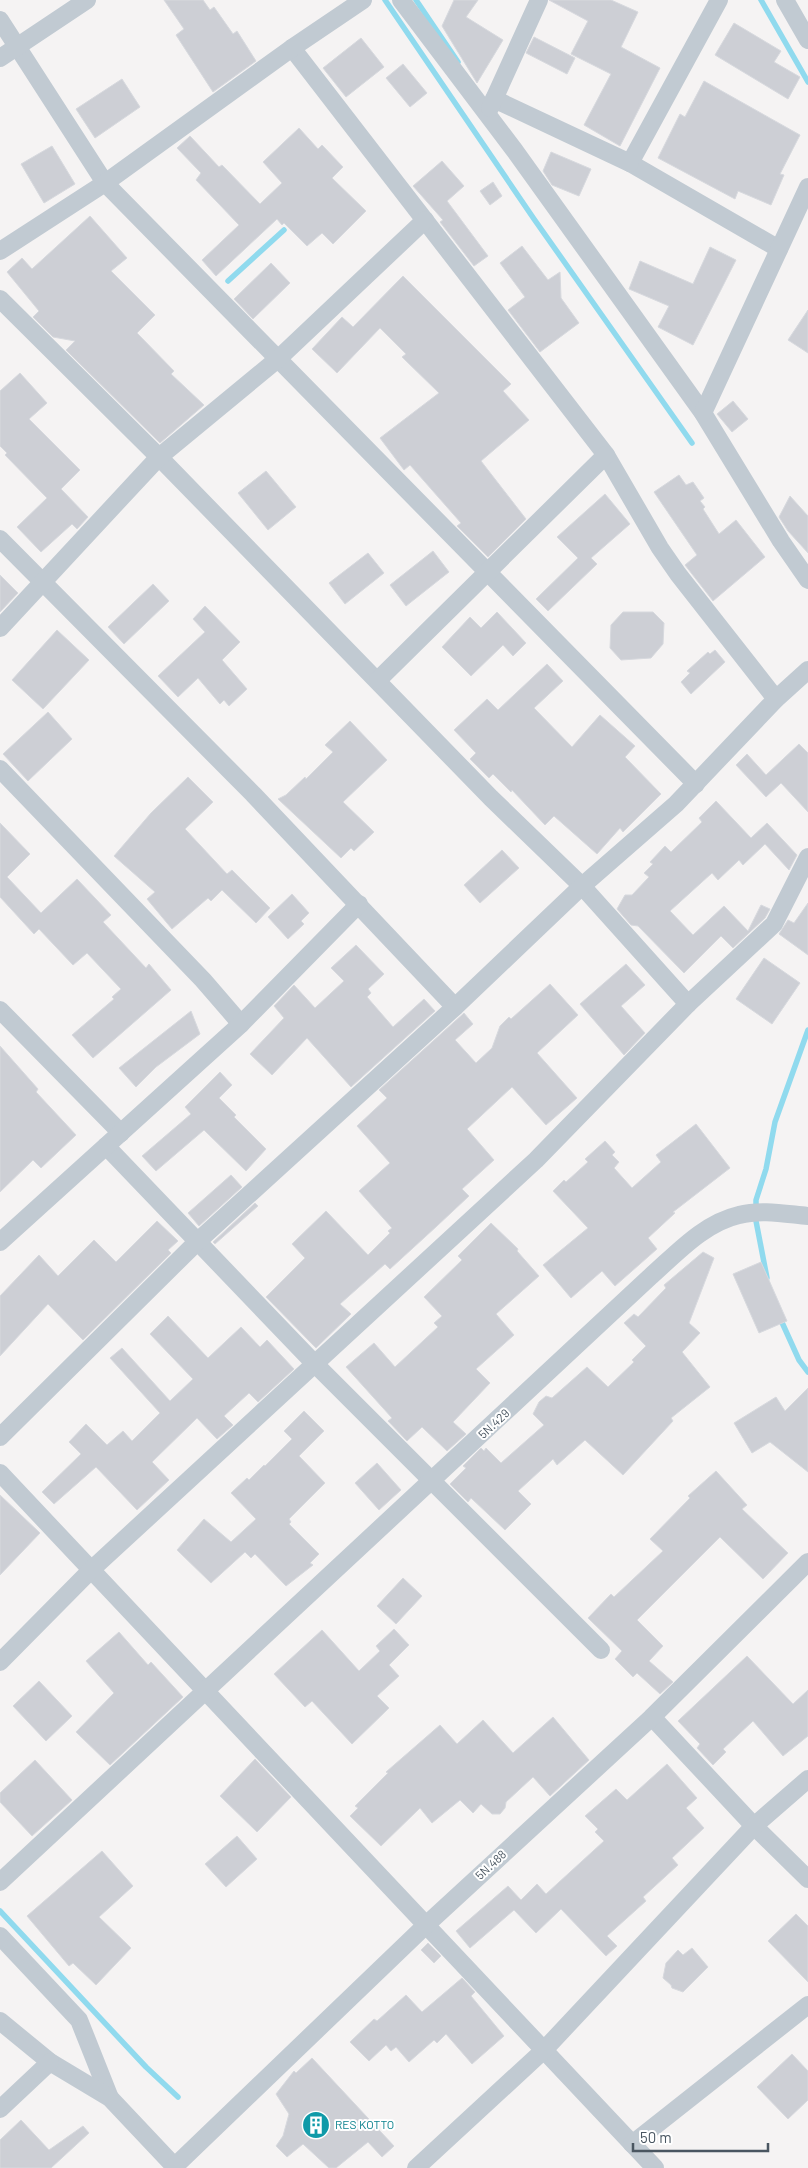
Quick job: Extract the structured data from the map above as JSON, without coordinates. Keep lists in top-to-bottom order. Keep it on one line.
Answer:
{"streets":{"street":["5N.429","5N.488"]},"places":{"building":["RES KOTTO"]},"scale_bar":"50 m"}
